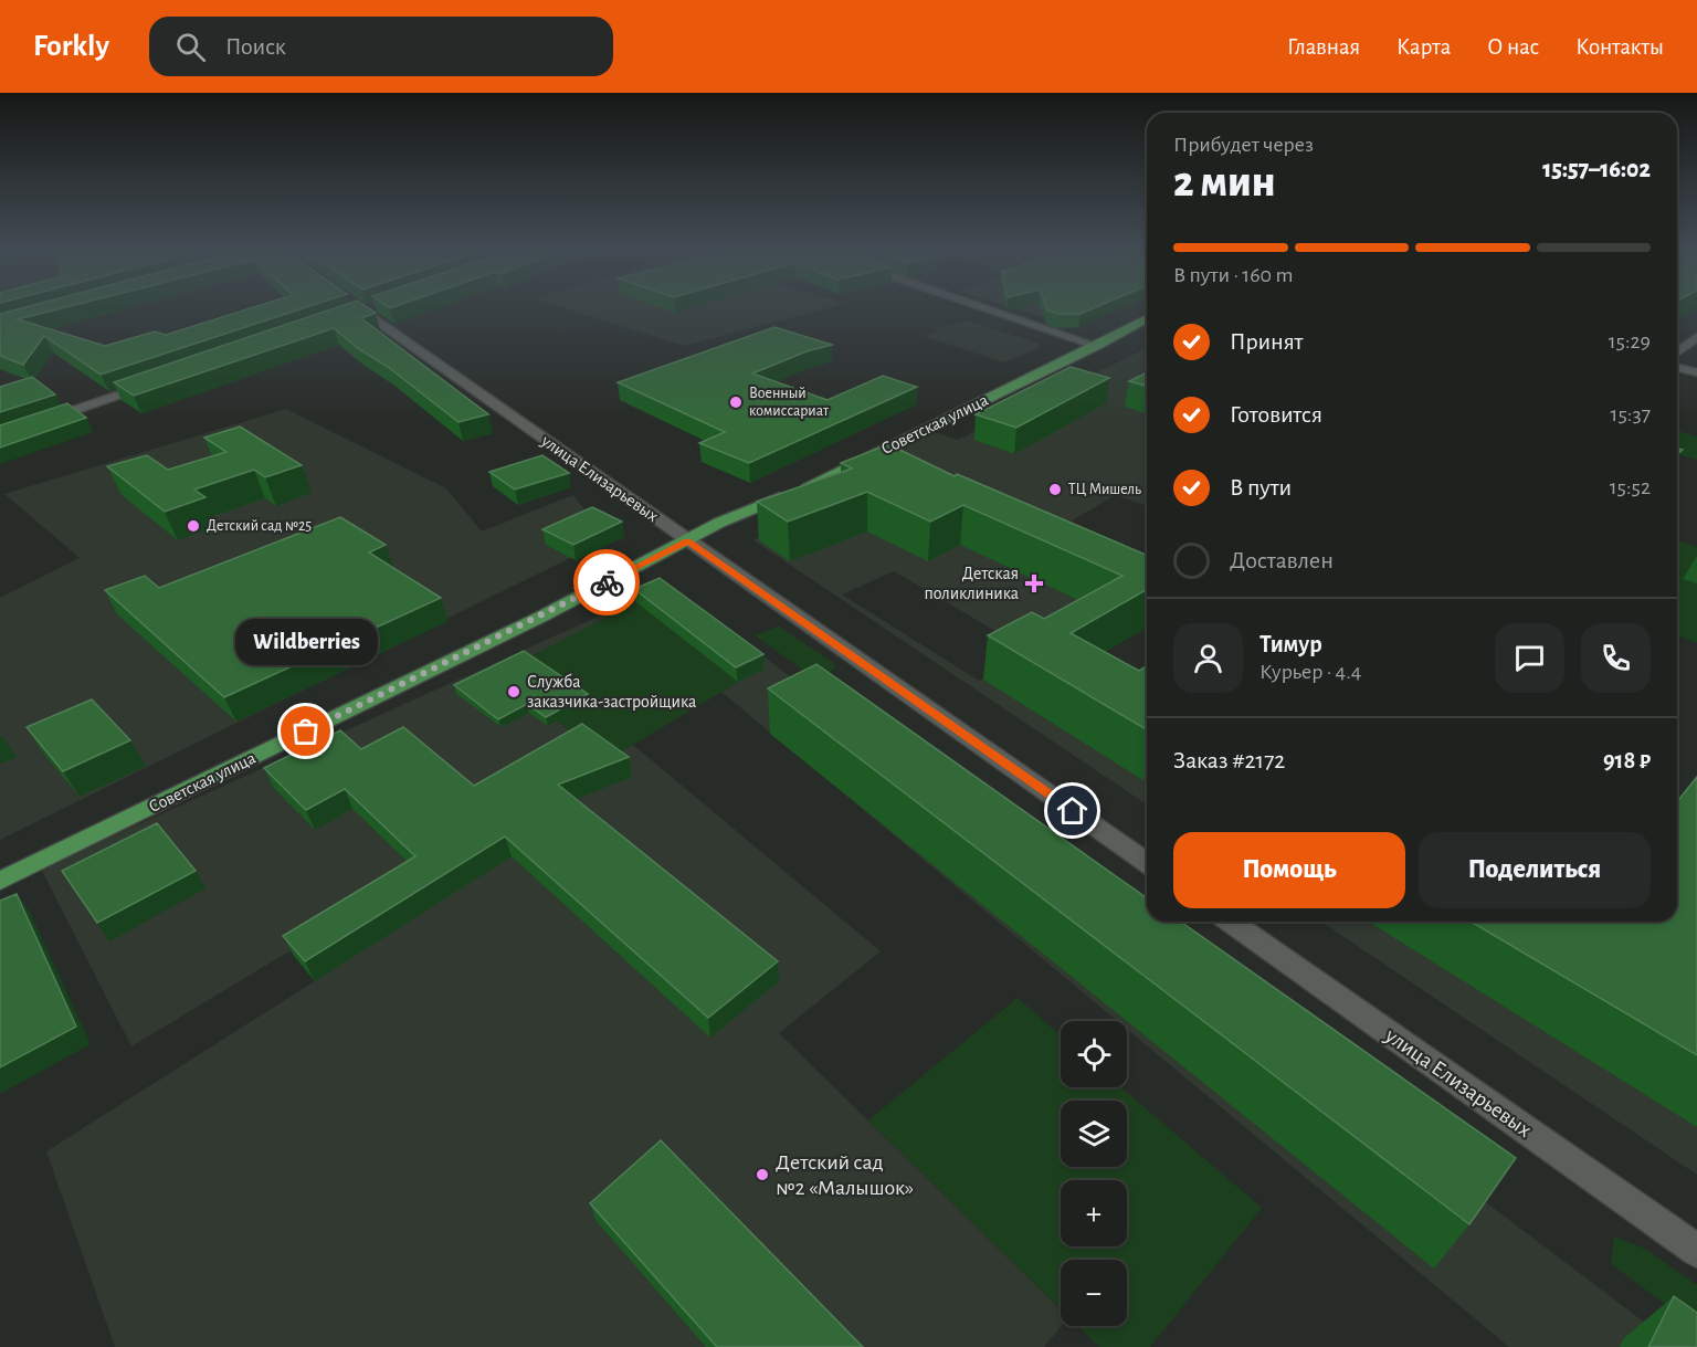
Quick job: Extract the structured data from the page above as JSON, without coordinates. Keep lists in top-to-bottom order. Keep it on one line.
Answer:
{"streets":{"main road":["Советская улица"],"street":["улица Елизарьевых"]},"crossings":[["Советская улица","улица Елизарьевых"]],"places":{"other":["Военный комиссариат","ТЦ Мишель","Детский сад №25","Служба заказчика-застройщика","Wildberries","Детский сад №2 «Малышок»"],"health":["Детская поликлиника"]},"page":{"header":"Forkly","search":"Поиск","nav":["Главная","Карта","О нас","Контакты"],"heading":["2 мин","Прибудет через","15:57–16:02"],"panel":["Тимур","Курьер · 4.4","Заказ #2172","918 ₽"],"bar":"В пути · 160 m","list":[["Принят","15:29"],["Готовится","15:37"],["В пути","15:52"],"Доставлен"],"bubble":"Wildberries","buttons":["Помощь","Поделиться"],"map_buttons":["+","−"]}}
